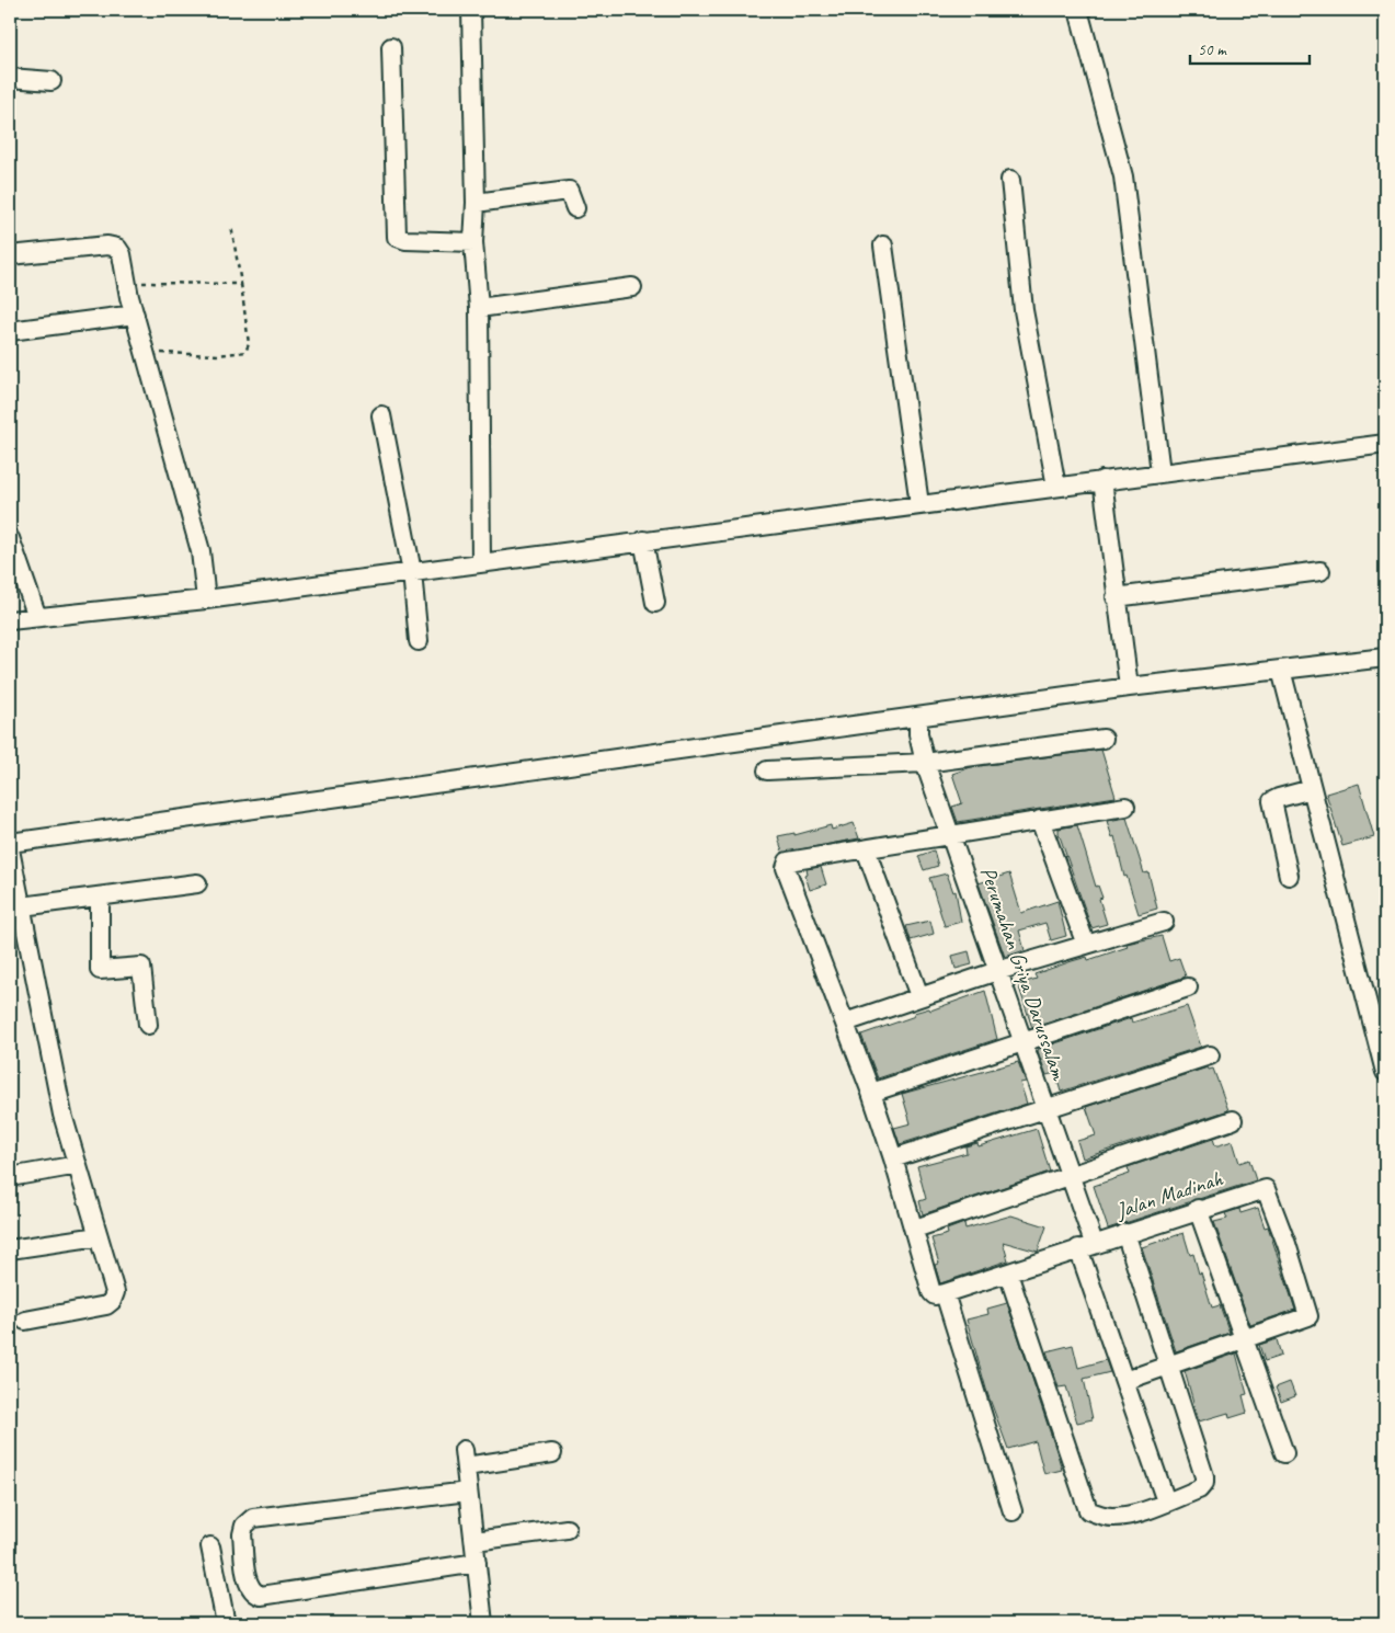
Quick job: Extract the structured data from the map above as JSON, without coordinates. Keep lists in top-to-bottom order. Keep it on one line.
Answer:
{"streets":{"street":["Perumahan Griya Darussalam","Jalan Madinah"]},"crossings":[["Perumahan Griya Darussalam","Jalan Madinah"]],"scale_bar":"50 m"}
